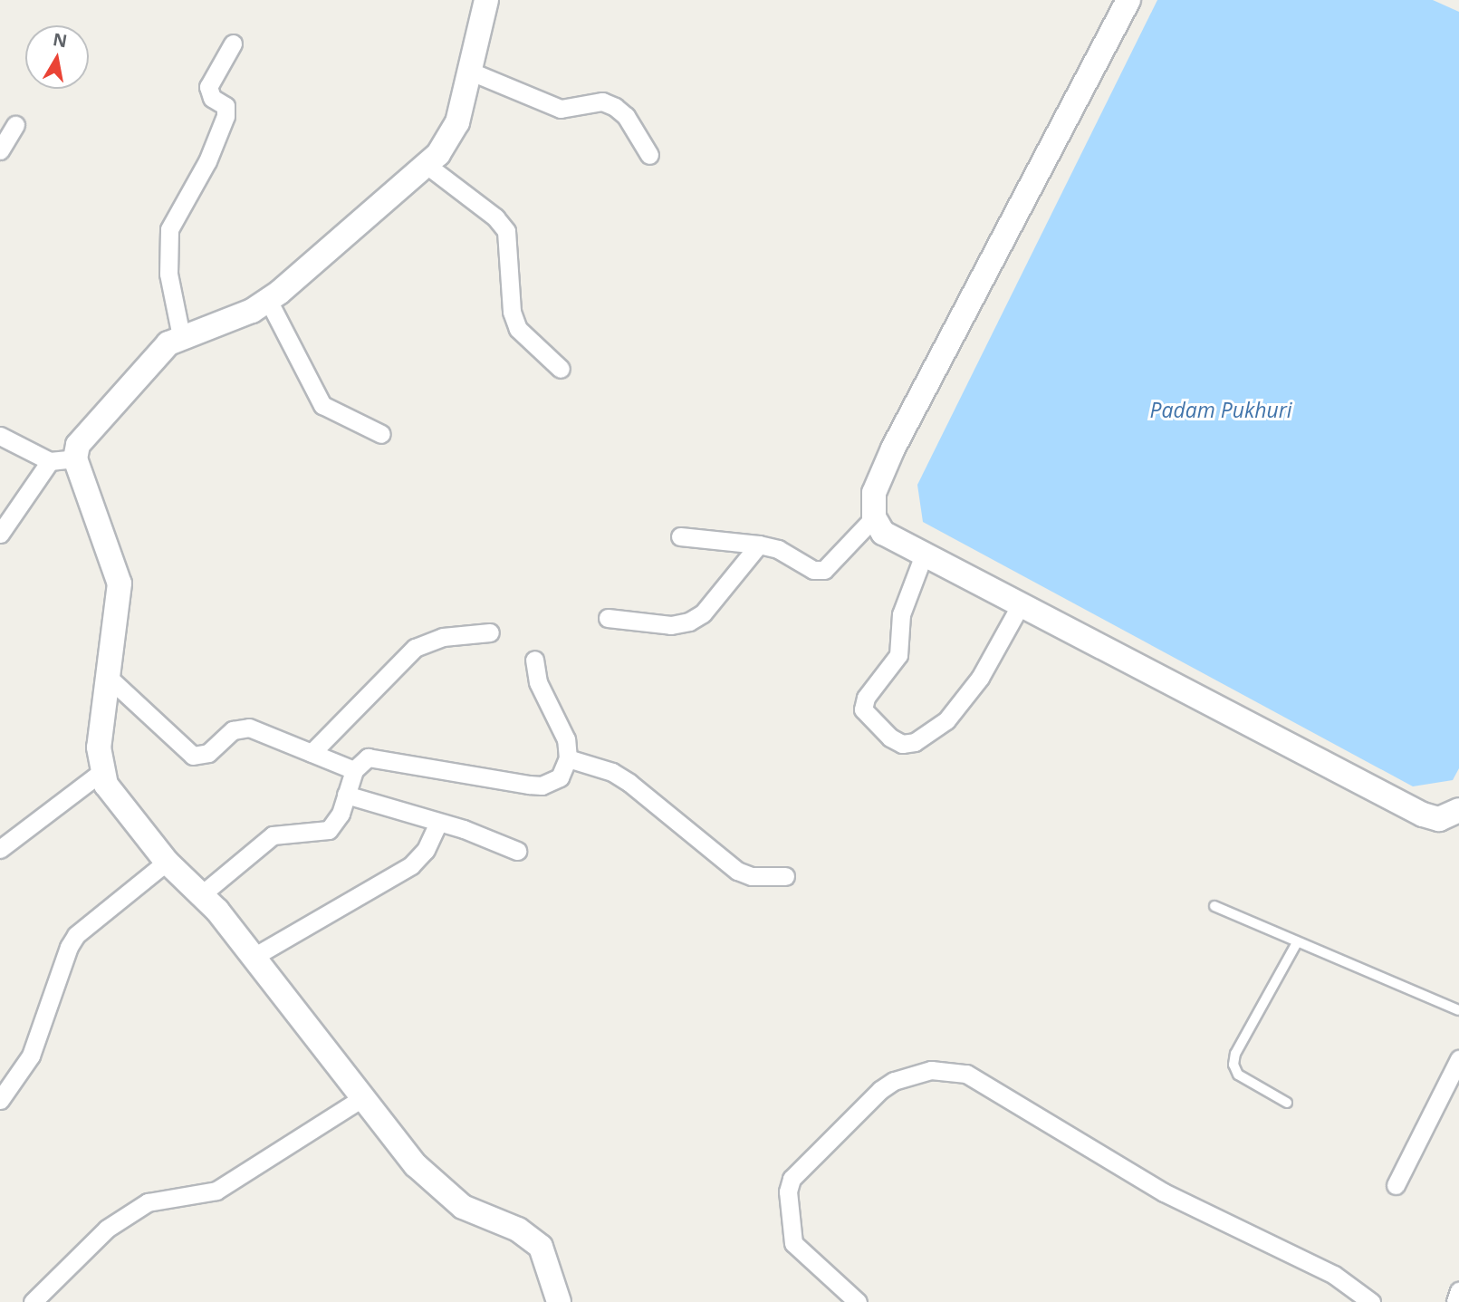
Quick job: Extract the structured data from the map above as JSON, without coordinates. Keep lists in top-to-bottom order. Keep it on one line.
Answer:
{"water":["Padam Pukhuri"],"north":"top"}
